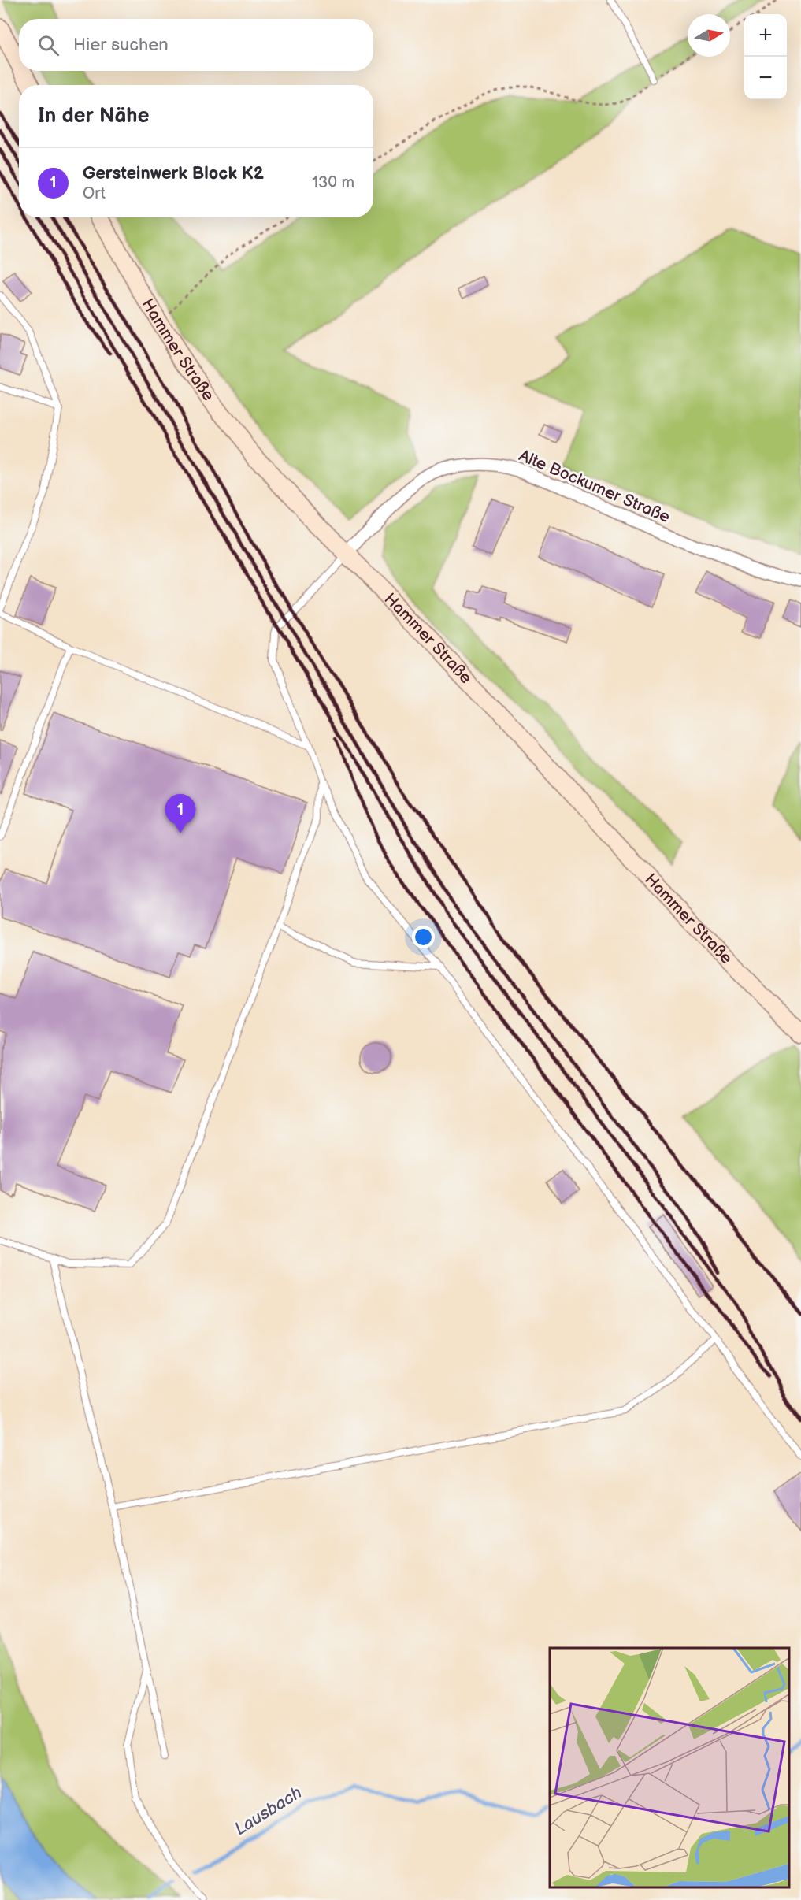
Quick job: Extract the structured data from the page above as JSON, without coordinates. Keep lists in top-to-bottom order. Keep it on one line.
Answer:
{"streets":{"main road":["Hammer Straße"],"street":["Alte Bockumer Straße"]},"crossings":[["Hammer Straße","Alte Bockumer Straße"]],"water":["Lausbach"],"north":"right","page":{"map_buttons":["+","−"],"search":"Hier suchen","heading":"In der Nähe","list":[{"mark":"1","name":"Gersteinwerk Block K2","note":"Ort","value":"130 m"}],"pins":"1"}}
